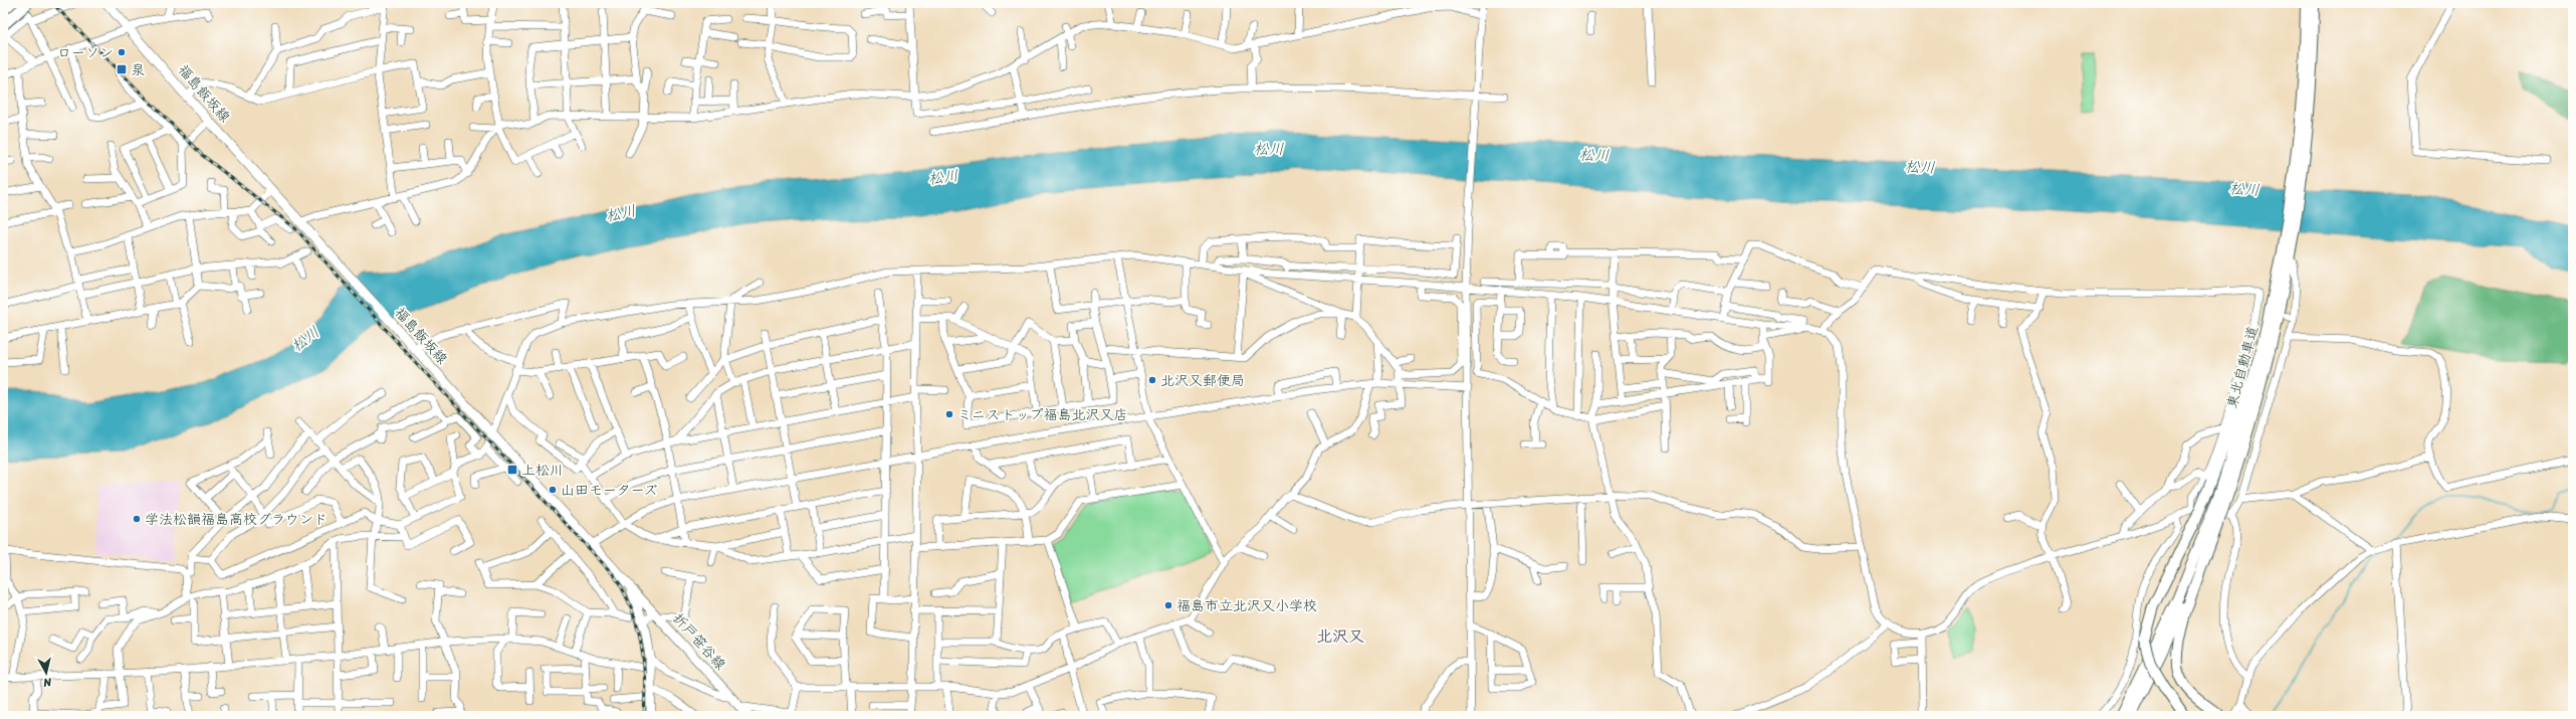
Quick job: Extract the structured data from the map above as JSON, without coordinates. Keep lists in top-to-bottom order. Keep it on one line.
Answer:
{"streets":{"highway":["東北自動車道"],"main road":["福島飯坂線","折戸笹谷線"]},"crossings":[["福島飯坂線","折戸笹谷線"]],"districts":["北沢又"],"water":["松川"],"places":{"other":["ローソン","北沢又郵便局","ミニストップ福島北沢又店","山田モーターズ","学法松韻福島高校グラウンド","福島市立北沢又小学校"],"transit":["泉","上松川"]},"north":"bottom"}
